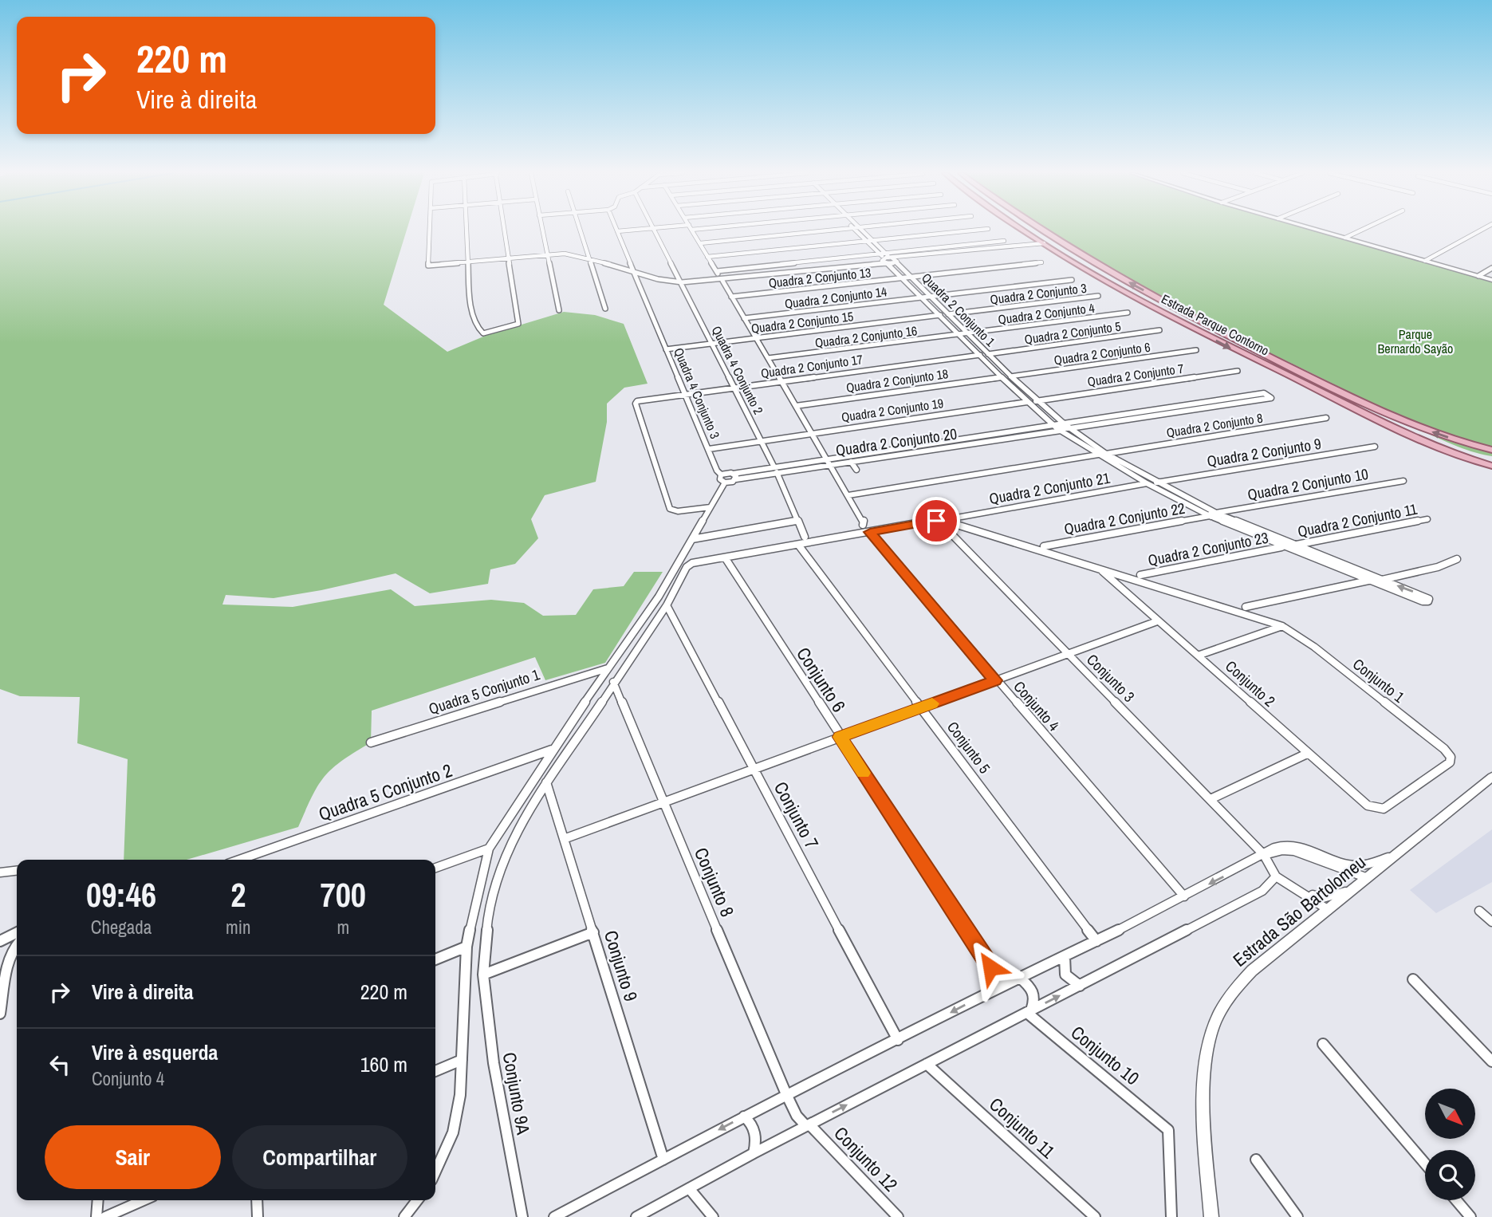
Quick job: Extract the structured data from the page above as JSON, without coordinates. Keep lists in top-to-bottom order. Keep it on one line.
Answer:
{"streets":{"main road":["Estrada Parque Contorno"],"street":["Quadra 2 Conjunto 13","Quadra 2 Conjunto 3","Quadra 2 Conjunto 14","Quadra 2 Conjunto 1","Quadra 2 Conjunto 4","Quadra 2 Conjunto 15","Quadra 2 Conjunto 5","Quadra 2 Conjunto 16","Quadra 2 Conjunto 6","Quadra 2 Conjunto 17","Quadra 4 Conjunto 2","Quadra 2 Conjunto 7","Quadra 2 Conjunto 18","Quadra 4 Conjunto 3","Quadra 2 Conjunto 19","Quadra 2 Conjunto 8","Quadra 2 Conjunto 20","Quadra 2 Conjunto 9","Quadra 2 Conjunto 10","Quadra 2 Conjunto 21","Quadra 2 Conjunto 22","Quadra 2 Conjunto 11","Quadra 2 Conjunto 23","Conjunto 3","Conjunto 6","Conjunto 1","Conjunto 2","Quadra 5 Conjunto 1","Conjunto 4","Conjunto 5","Quadra 5 Conjunto 2","Conjunto 7","Conjunto 8","Estrada São Bartolomeu","Conjunto 9","Conjunto 10","Conjunto 9A","Conjunto 11","Conjunto 12"]},"crossings":[["Quadra 2 Conjunto 13","Quadra 2 Conjunto 1"],["Quadra 2 Conjunto 3","Quadra 2 Conjunto 1"],["Quadra 2 Conjunto 14","Quadra 2 Conjunto 1"],["Quadra 2 Conjunto 1","Quadra 2 Conjunto 4"],["Quadra 2 Conjunto 1","Quadra 2 Conjunto 5"],["Quadra 2 Conjunto 1","Quadra 2 Conjunto 16"],["Quadra 2 Conjunto 1","Quadra 2 Conjunto 6"],["Quadra 2 Conjunto 1","Quadra 2 Conjunto 7"],["Quadra 2 Conjunto 1","Quadra 2 Conjunto 20"],["Quadra 2 Conjunto 4","Quadra 2 Conjunto 16"],["Quadra 2 Conjunto 15","Quadra 4 Conjunto 2"],["Quadra 2 Conjunto 15","Quadra 4 Conjunto 3"],["Quadra 2 Conjunto 17","Quadra 4 Conjunto 2"],["Quadra 2 Conjunto 17","Quadra 4 Conjunto 3"],["Quadra 4 Conjunto 2","Quadra 2 Conjunto 19"],["Quadra 4 Conjunto 2","Quadra 2 Conjunto 20"],["Quadra 4 Conjunto 3","Quadra 2 Conjunto 19"],["Quadra 2 Conjunto 10","Quadra 2 Conjunto 22"],["Conjunto 3","Conjunto 1"],["Conjunto 3","Conjunto 9A"],["Conjunto 6","Conjunto 9A"],["Conjunto 1","Conjunto 2"],["Conjunto 1","Conjunto 9A"],["Conjunto 4","Conjunto 9A"],["Conjunto 5","Conjunto 9A"],["Conjunto 7","Conjunto 9A"],["Conjunto 8","Conjunto 9A"],["Conjunto 8","Conjunto 12"],["Conjunto 9","Conjunto 9A"]],"parks":["Parque Bernardo Sayão"],"north":"bottom right","page":{"turn":["220 m","Vire à direita"],"eta":["09:46","Chegada","2","min","700","m"],"list":[{"name":"Vire à direita","value":"220 m"},{"name":"Vire à esquerda","note":"Conjunto 4","value":"160 m"}],"buttons":["Sair","Compartilhar"]}}
